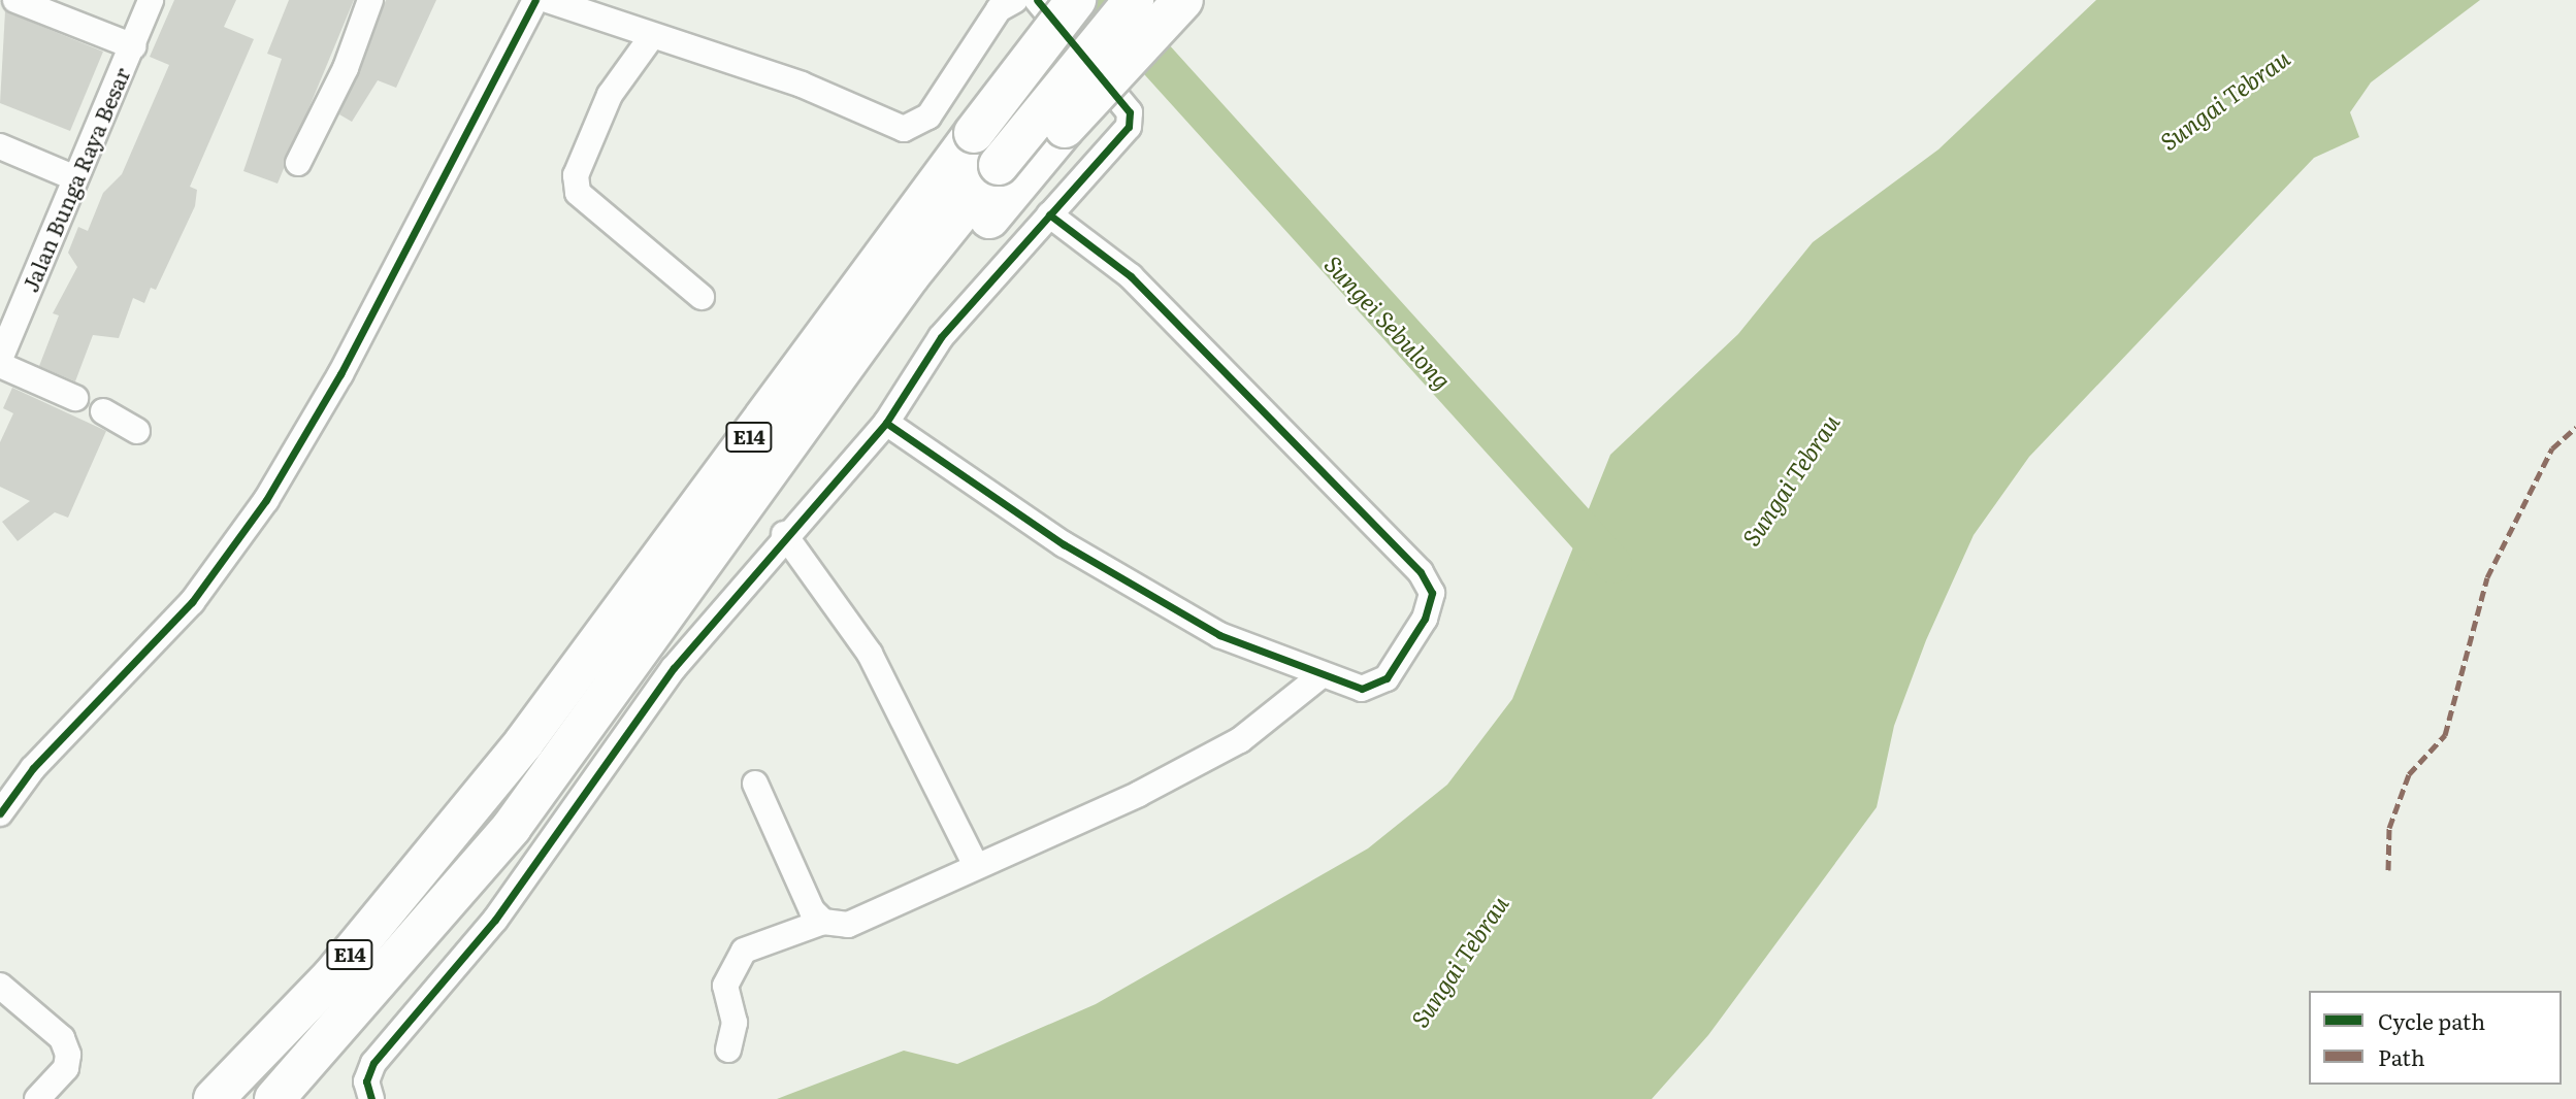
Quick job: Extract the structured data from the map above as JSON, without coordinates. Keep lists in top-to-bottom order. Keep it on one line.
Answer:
{"streets":{"highway":["E14"],"street":["Jalan Bunga Raya Besar"]},"water":["Sungai Tebrau","Sungei Sebulong"],"legend":["Cycle path","Path"]}
